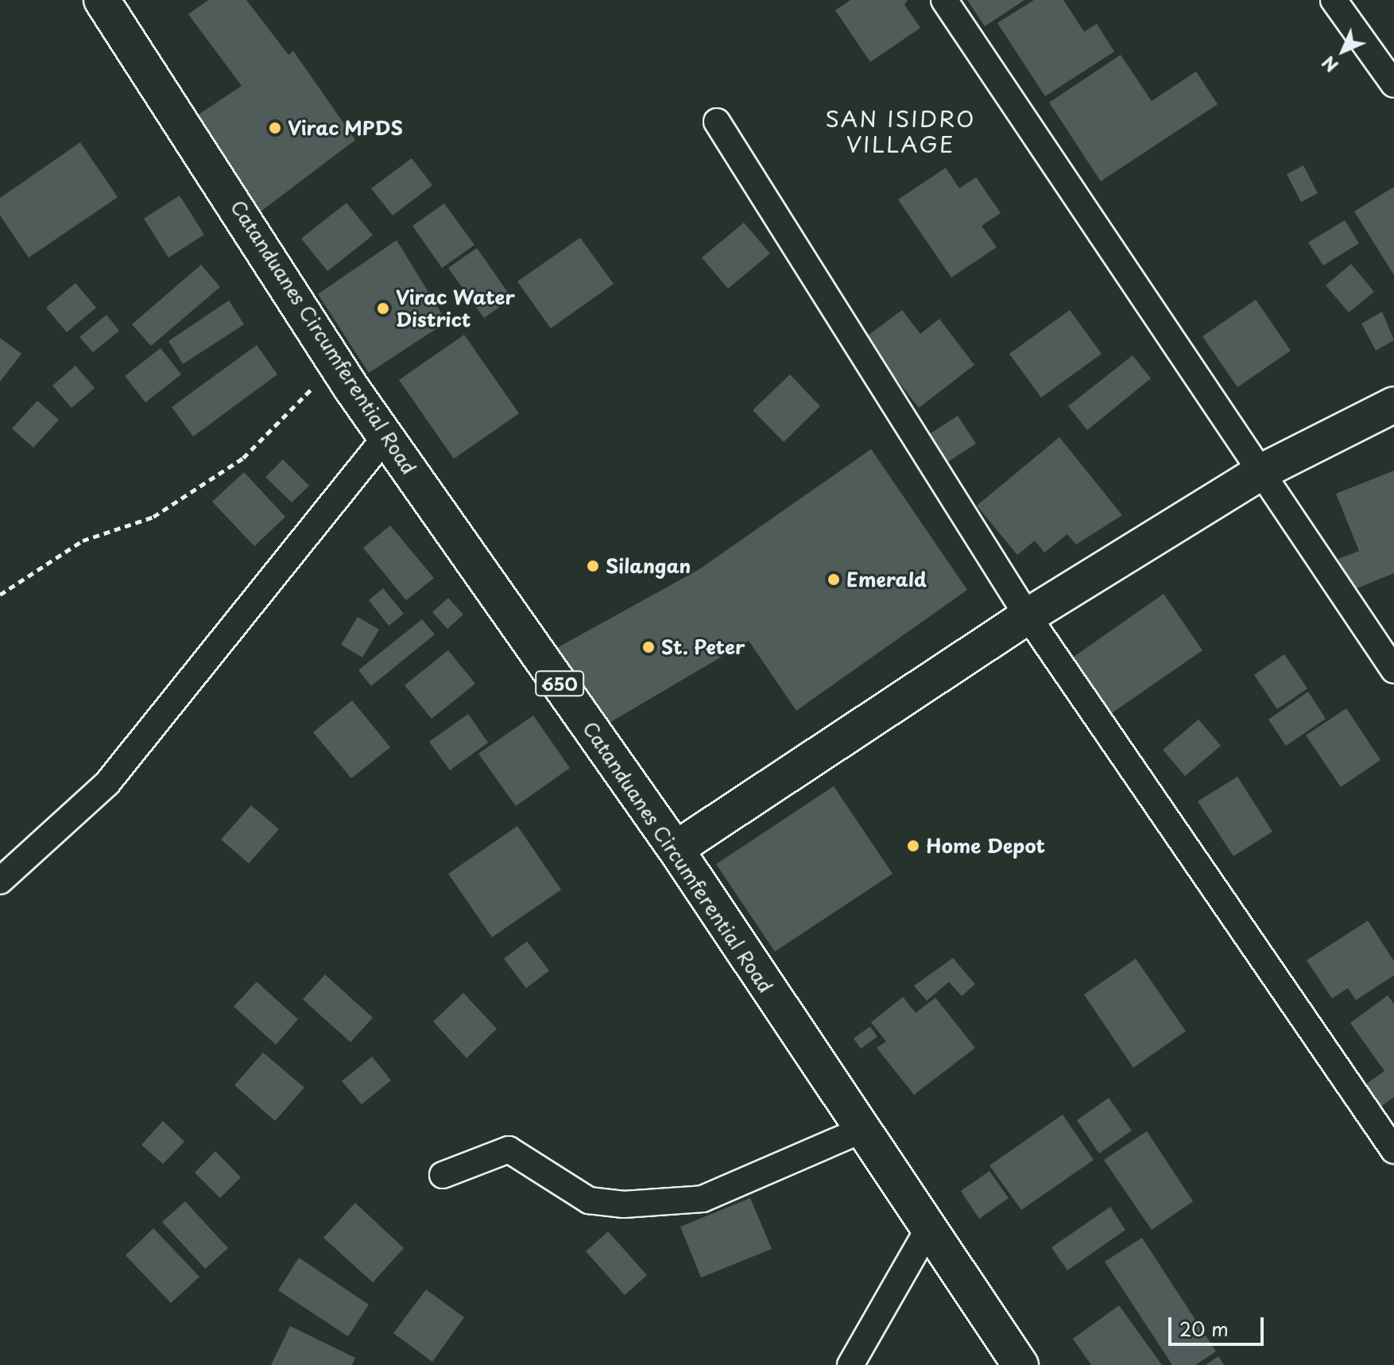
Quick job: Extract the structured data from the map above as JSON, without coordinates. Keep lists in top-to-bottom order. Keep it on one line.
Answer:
{"streets":{"main road":["Catanduanes Circumferential Road","650"]},"districts":["SAN ISIDRO VILLAGE"],"places":["Virac MPDS","Virac Water District","Silangan","Emerald","St. Peter","Home Depot"],"scale_bar":"20 m","north":"bottom left"}
